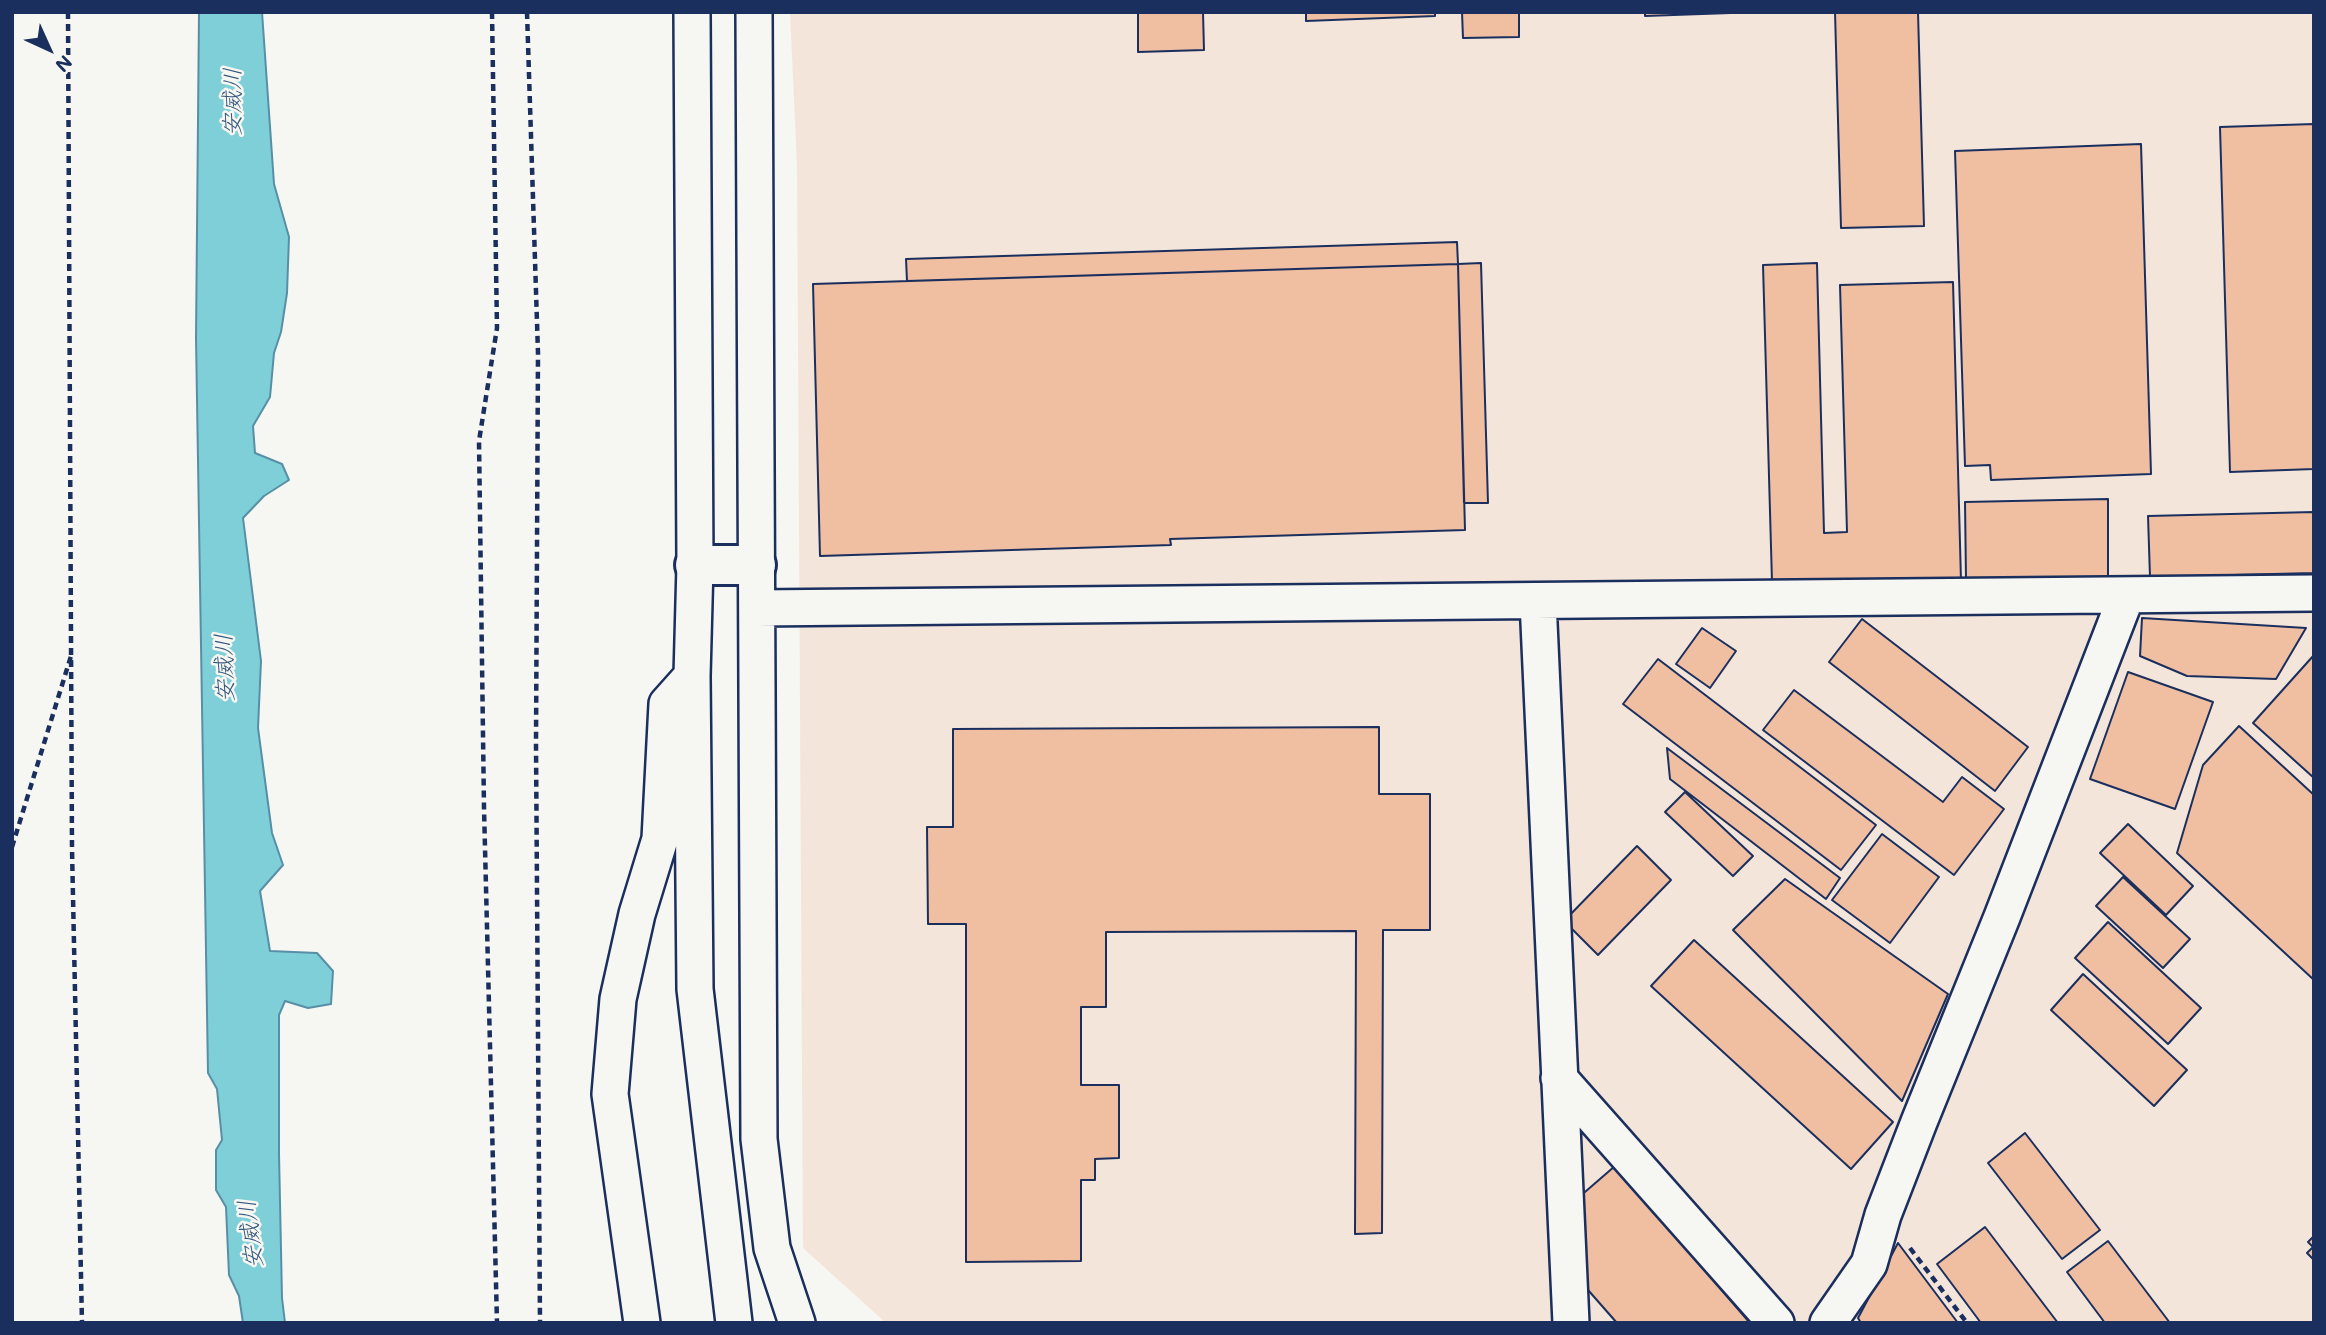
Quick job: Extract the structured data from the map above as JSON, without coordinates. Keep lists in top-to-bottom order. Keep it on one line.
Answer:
{"water":["安威川"],"north":"bottom right"}
